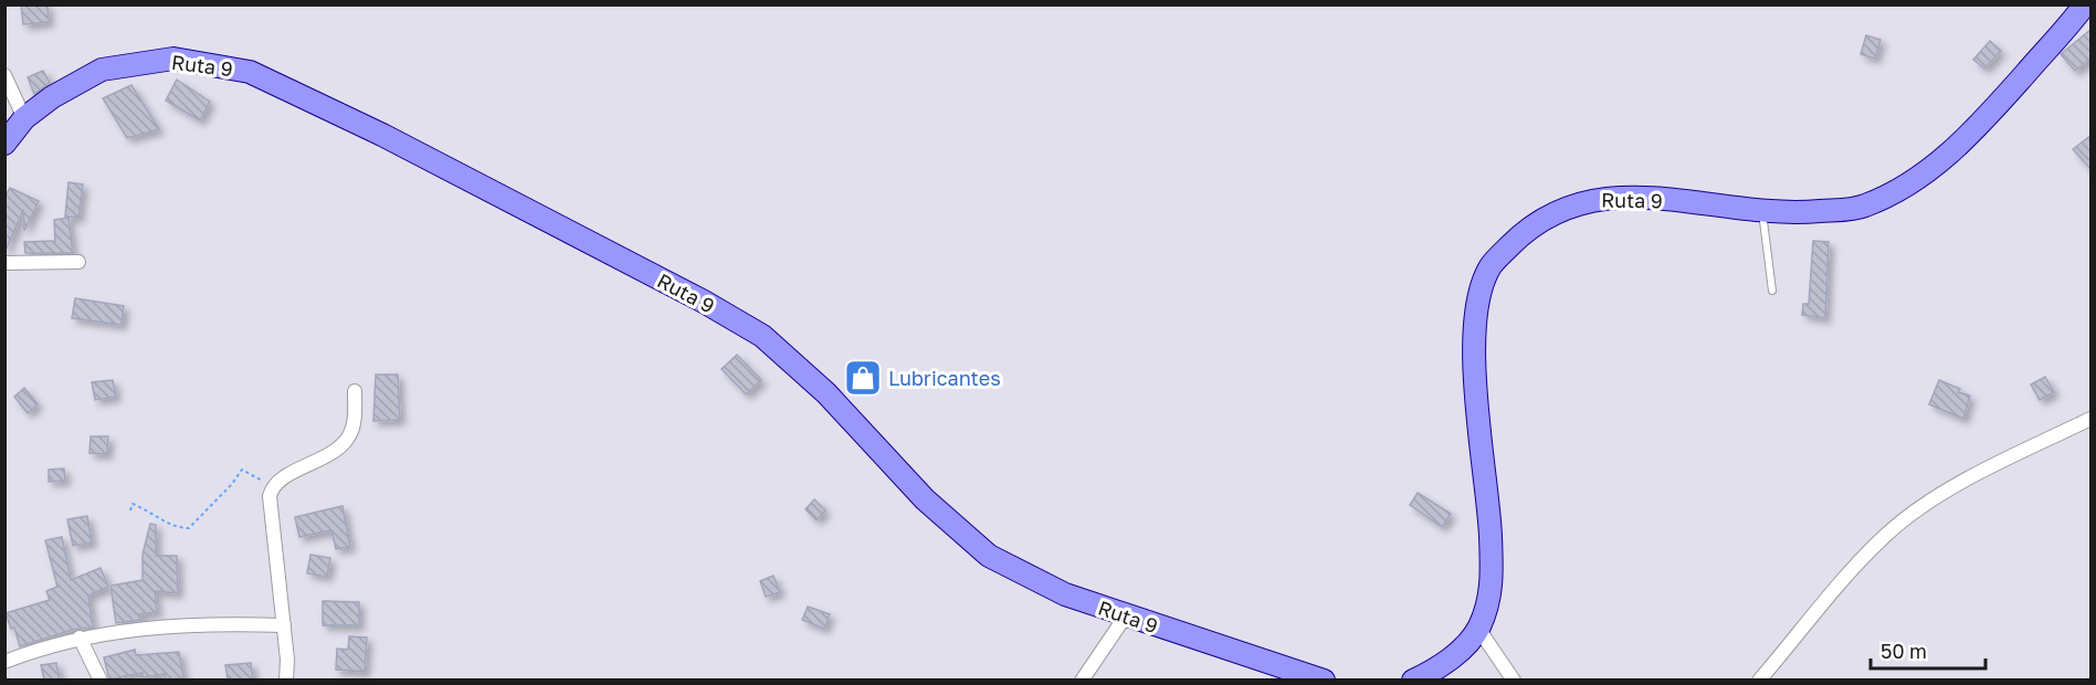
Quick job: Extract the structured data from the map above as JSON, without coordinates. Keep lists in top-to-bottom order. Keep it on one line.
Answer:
{"streets":{"main road":["Ruta 9"]},"places":{"shop":["Lubricantes"]},"scale_bar":"50 m"}
